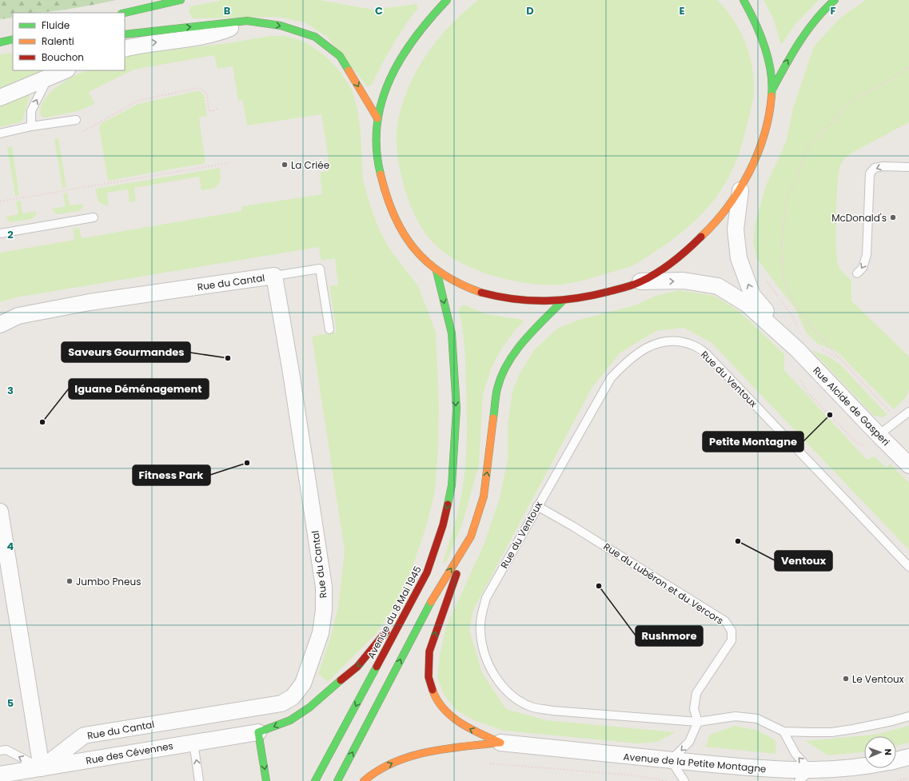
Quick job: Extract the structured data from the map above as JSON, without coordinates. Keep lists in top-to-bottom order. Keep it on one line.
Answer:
{"streets":{"main road":["Avenue du 8 Mai 1945"],"street":["Rue du Cantal","Rue Alcide de Gasperi","Rue des Cévennes","Avenue de la Petite Montagne"],"lane":["Rue du Ventoux","Rue du Lubéron et du Vercors"]},"crossings":[["Rue du Cantal","Rue des Cévennes"],["Rue du Ventoux","Rue du Lubéron et du Vercors"]],"places":["La Criée","McDonald's","Saveurs Gourmandes","Petite Montagne","Iguane Déménagement","Fitness Park","Ventoux","Jumbo Pneus","Rushmore","Le Ventoux"],"legend":["Fluide","Ralenti","Bouchon"],"north":"right","grid":{"columns":["B","C","D","E","F"],"rows":["2","3","4","5"]}}
